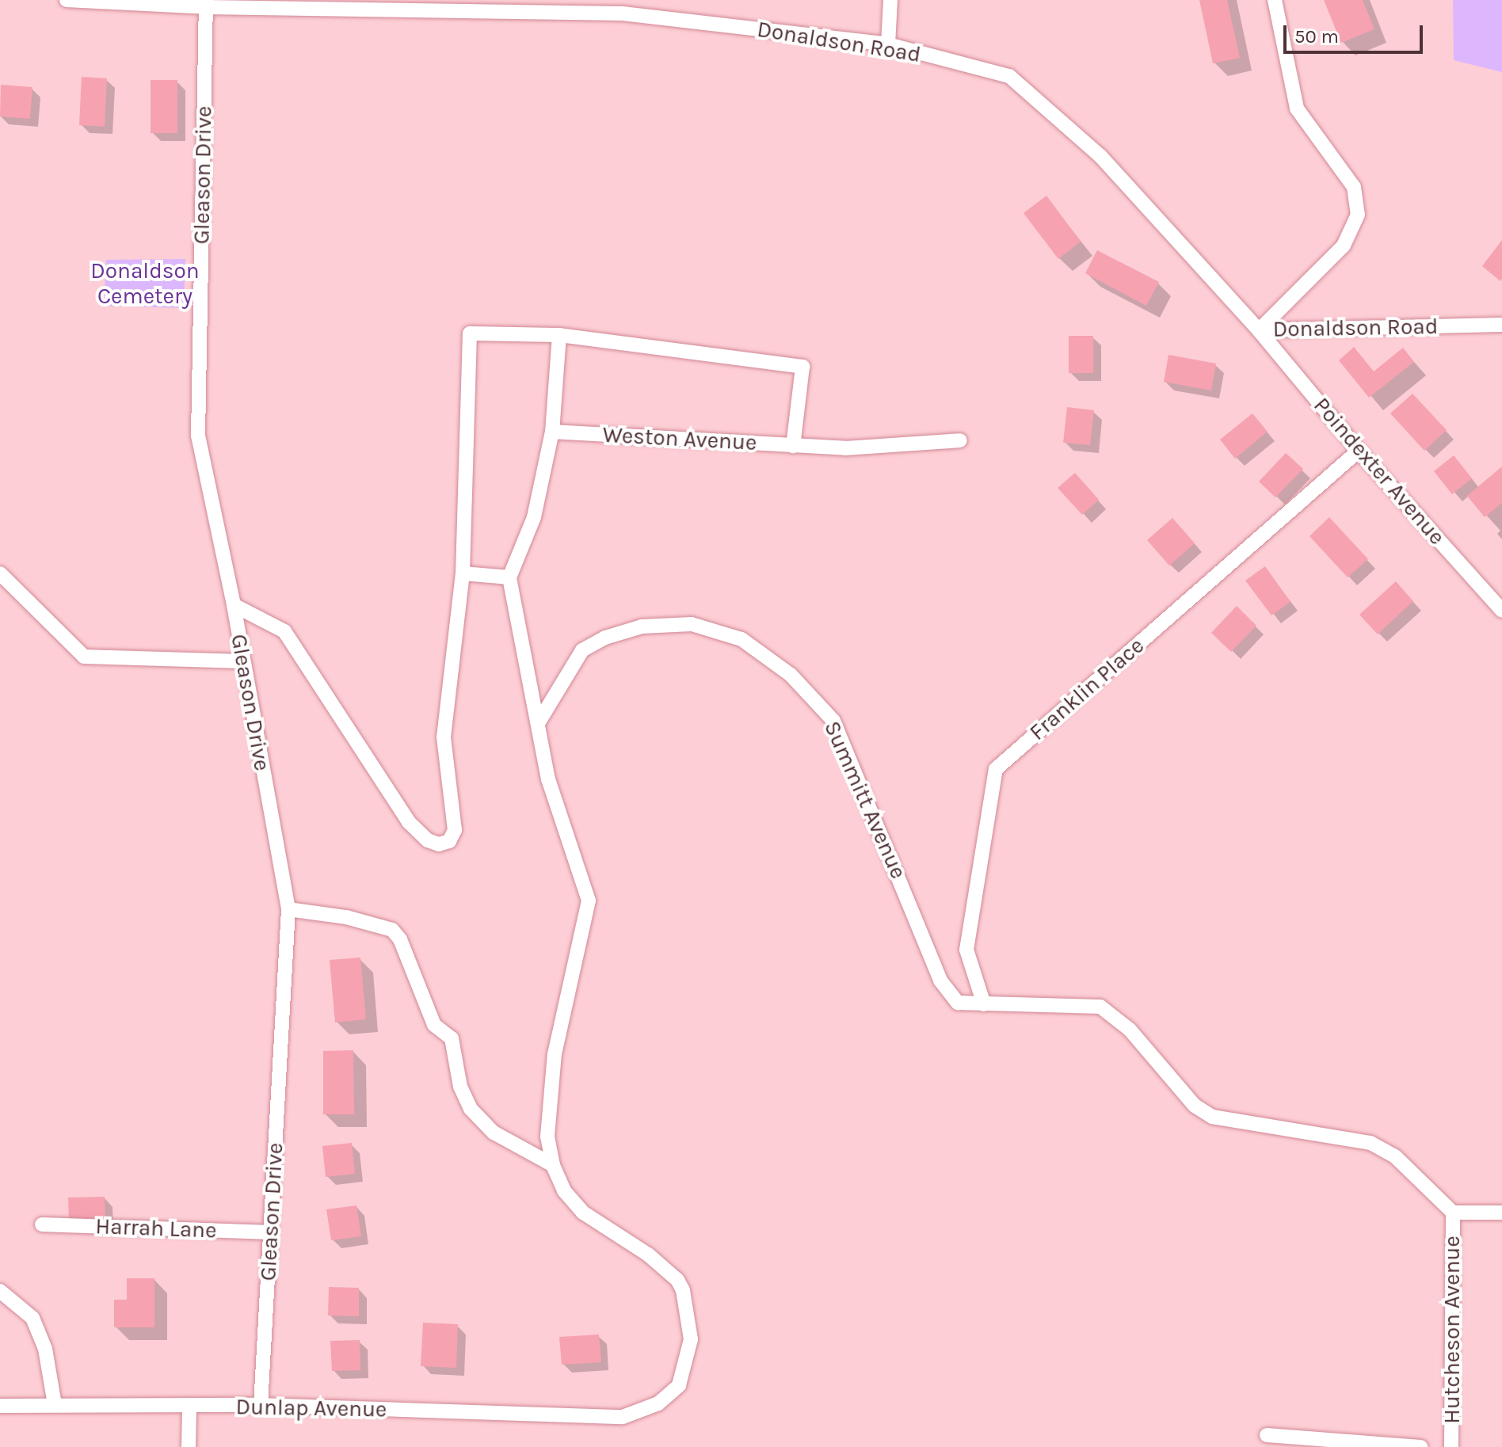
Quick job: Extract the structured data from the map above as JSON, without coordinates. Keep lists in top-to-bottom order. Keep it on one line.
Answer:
{"streets":{"street":["Donaldson Road","Gleason Drive","Weston Avenue","Poindexter Avenue","Franklin Place","Summitt Avenue","Harrah Lane","Hutcheson Avenue","Dunlap Avenue"]},"crossings":[["Donaldson Road","Gleason Drive"],["Donaldson Road","Poindexter Avenue"],["Gleason Drive","Harrah Lane"],["Gleason Drive","Dunlap Avenue"],["Poindexter Avenue","Franklin Place"],["Franklin Place","Summitt Avenue"],["Summitt Avenue","Hutcheson Avenue"]],"parks":["Donaldson Cemetery"],"scale_bar":"50 m"}
